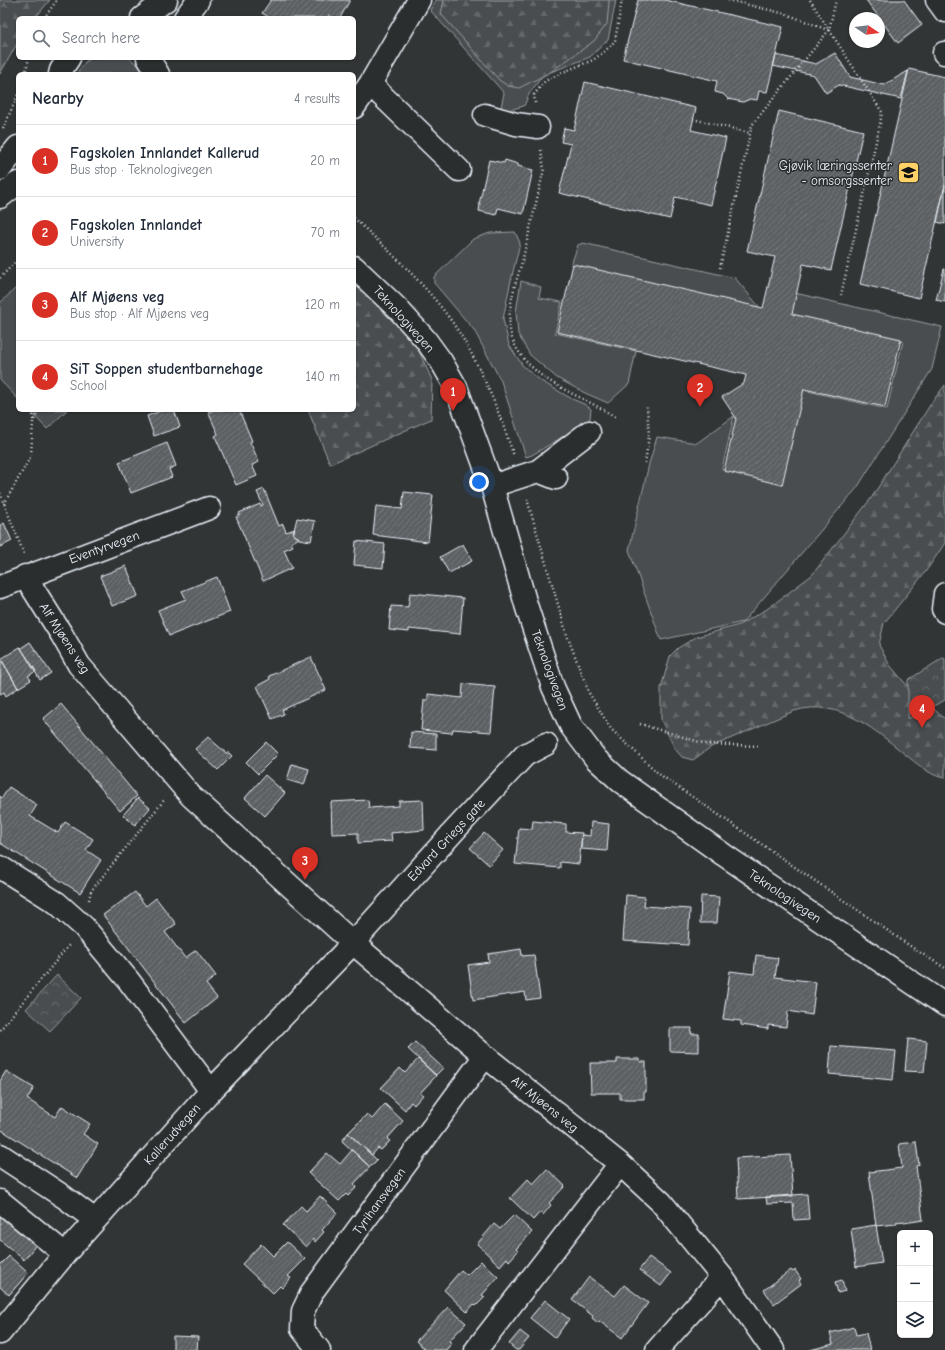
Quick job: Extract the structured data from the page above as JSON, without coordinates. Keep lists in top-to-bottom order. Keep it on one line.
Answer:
{"streets":{"street":["Teknologivegen","Eventyrvegen","Alf Mjøens veg","Edvard Griegs gate","Kallerudvegen","Tyrihansvegen"]},"crossings":[["Eventyrvegen","Alf Mjøens veg"],["Alf Mjøens veg","Edvard Griegs gate"],["Alf Mjøens veg","Kallerudvegen"],["Alf Mjøens veg","Tyrihansvegen"],["Edvard Griegs gate","Kallerudvegen"]],"places":{"school or university":["Gjøvik læringssenter - omsorgssenter"]},"north":"right","page":{"search":"Search here","heading":["Nearby","4 results"],"list":[{"mark":"1","name":"Fagskolen Innlandet Kallerud","note":"Bus stop · Teknologivegen","value":"20 m"},{"mark":"2","name":"Fagskolen Innlandet","note":"University","value":"70 m"},{"mark":"3","name":"Alf Mjøens veg","note":"Bus stop · Alf Mjøens veg","value":"120 m"},{"mark":"4","name":"SiT Soppen studentbarnehage","note":"School","value":"140 m"}],"pins":["2","1","4","3"],"map_buttons":["+","−"]}}
